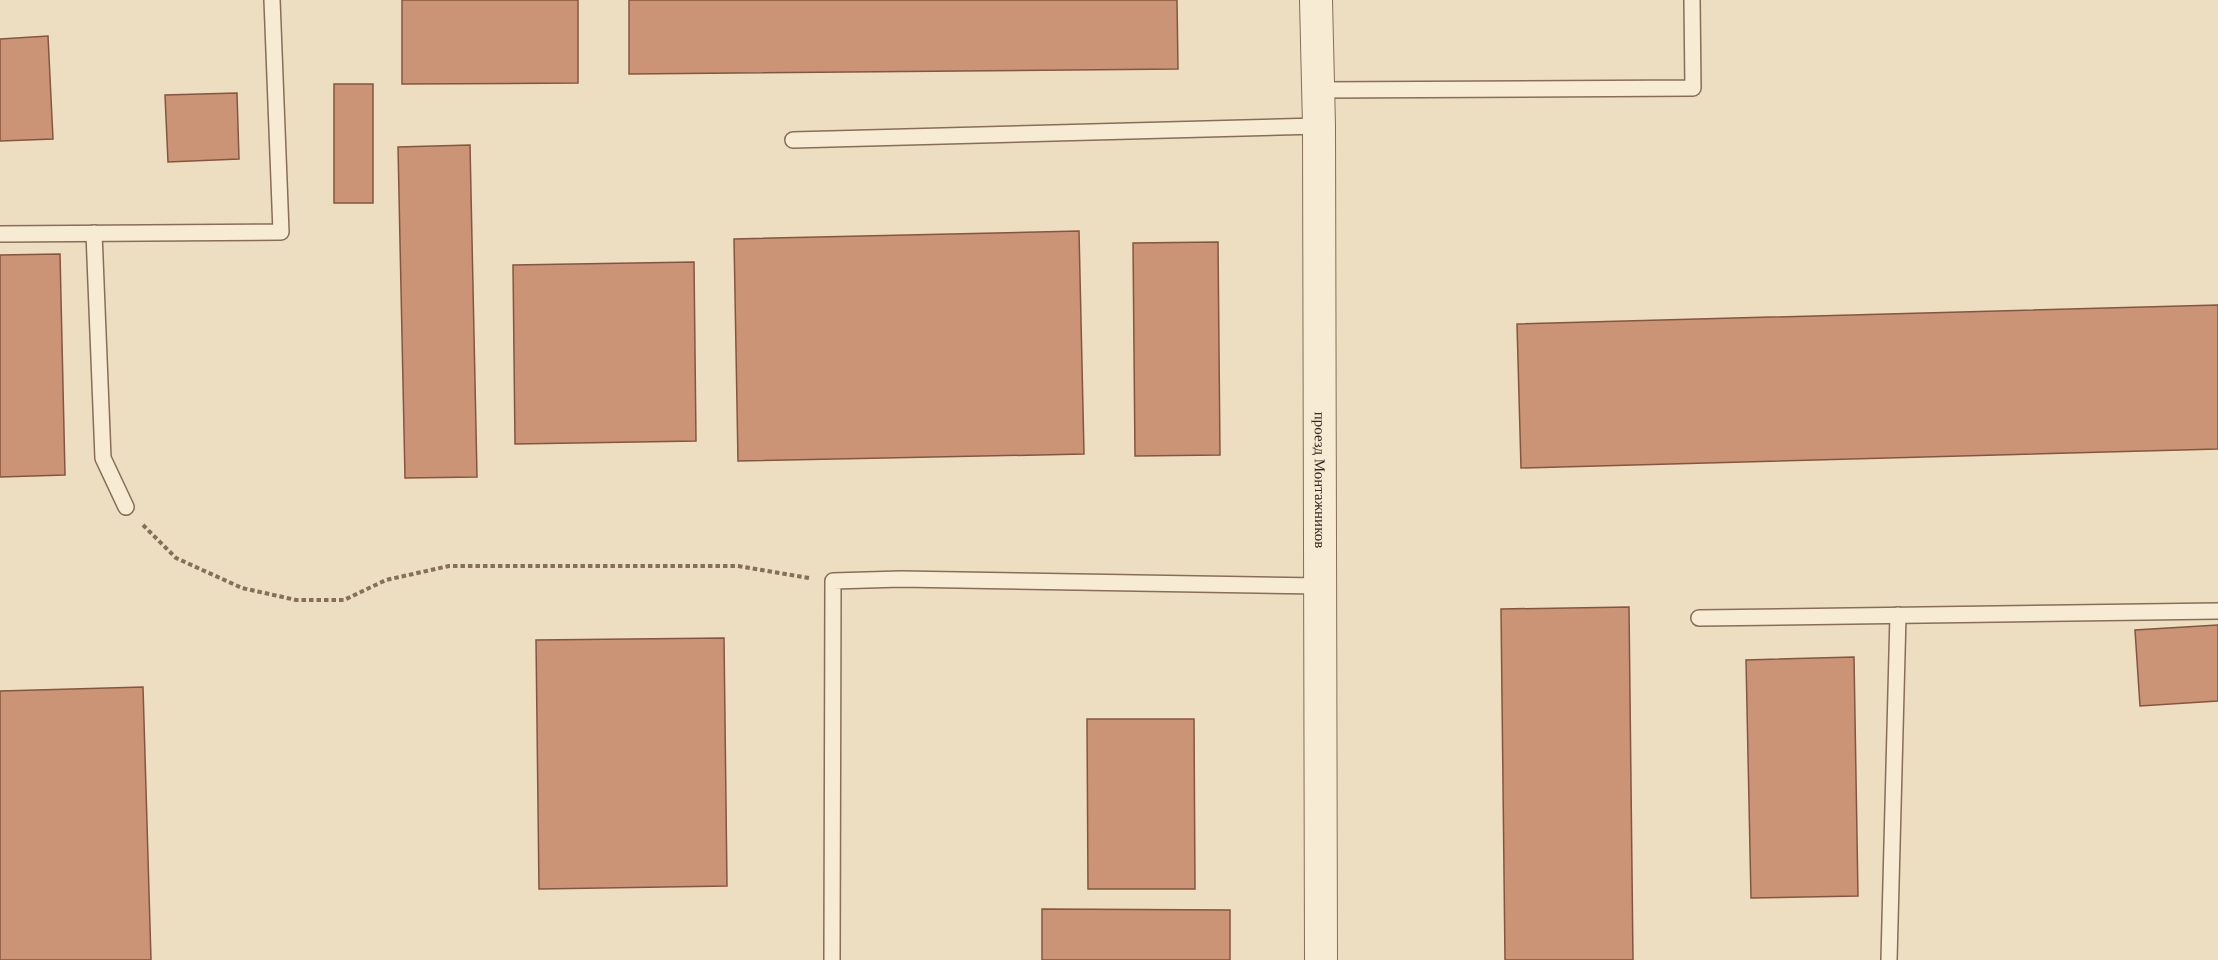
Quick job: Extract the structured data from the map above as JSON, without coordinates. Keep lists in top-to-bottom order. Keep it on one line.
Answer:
{"streets":{"street":["проезд Монтажников"]}}
